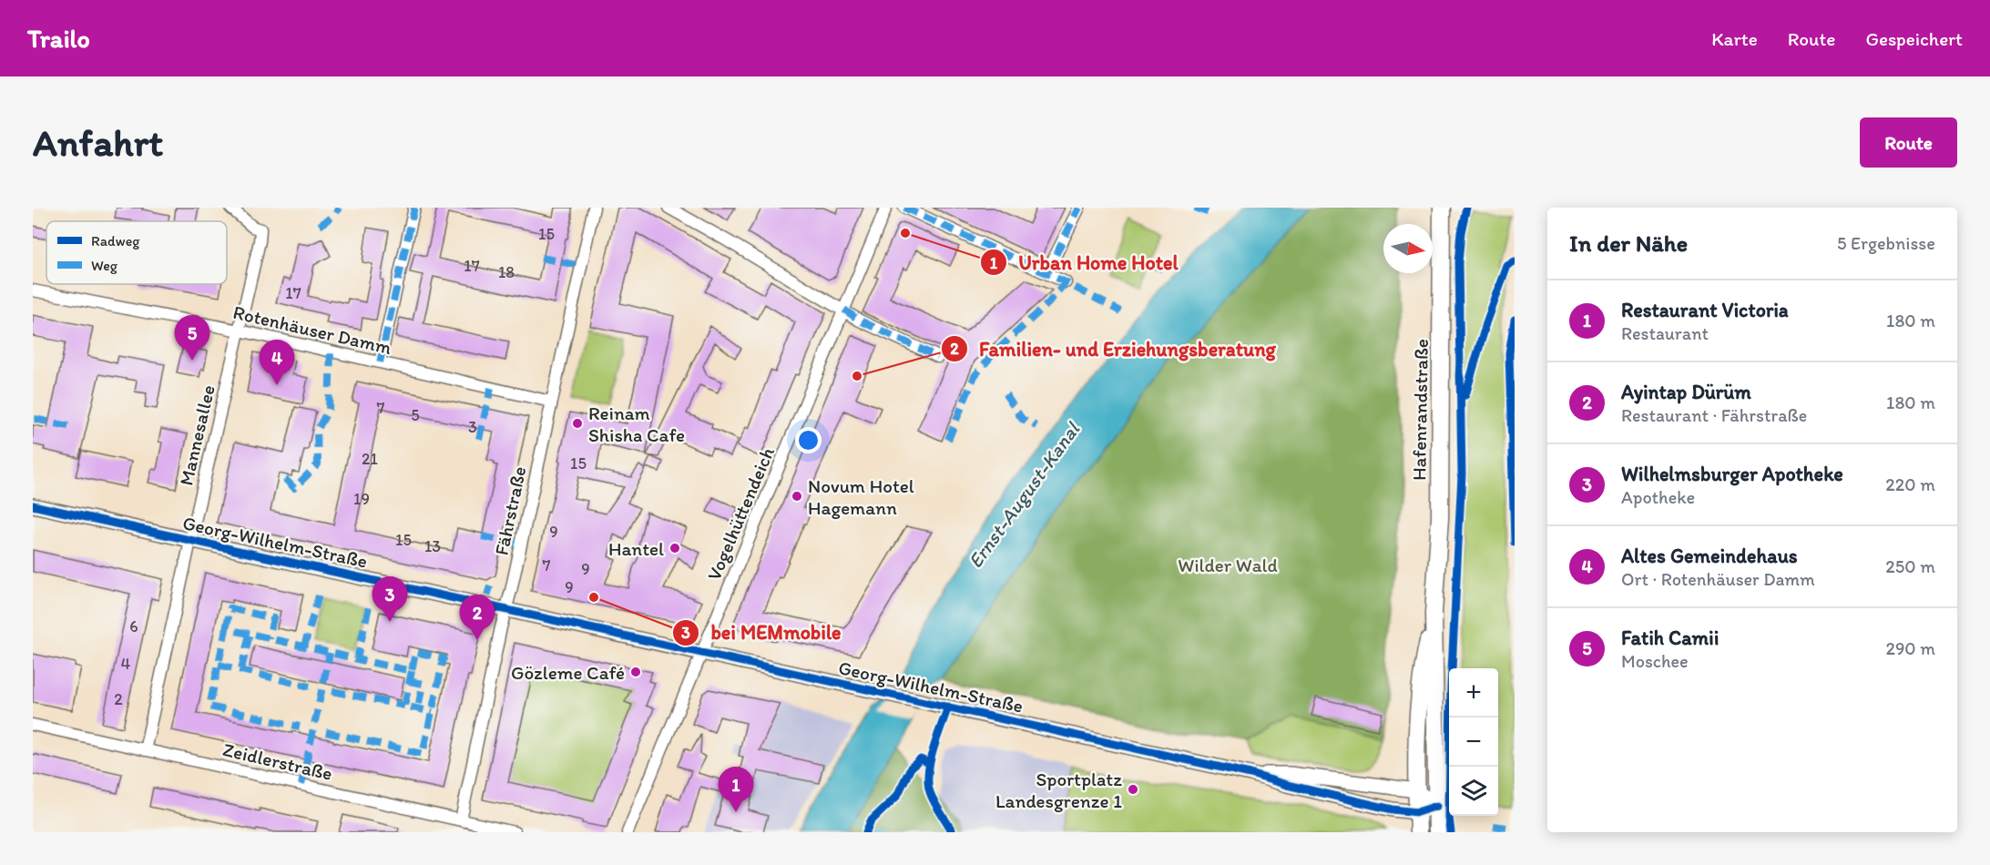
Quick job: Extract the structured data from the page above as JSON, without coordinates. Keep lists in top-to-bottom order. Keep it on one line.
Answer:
{"streets":{"main road":["Hafenrandstraße"],"street":["Rotenhäuser Damm","Mannesallee","Fährstraße","Vogelhüttendeich","Georg-Wilhelm-Straße","Zeidlerstraße"]},"crossings":[["Rotenhäuser Damm","Mannesallee"],["Rotenhäuser Damm","Fährstraße"],["Hafenrandstraße","Georg-Wilhelm-Straße"],["Mannesallee","Georg-Wilhelm-Straße"],["Mannesallee","Zeidlerstraße"],["Fährstraße","Georg-Wilhelm-Straße"],["Fährstraße","Zeidlerstraße"],["Vogelhüttendeich","Georg-Wilhelm-Straße"]],"water":["Ernst-August-Kanal"],"parks":["Wilder Wald"],"places":["Urban Home Hotel","Familien- und Erziehungsberatung","Reinam Shisha Cafe","Novum Hotel Hagemann","Hantel","bei MEMmobile","Gözleme Café","Sportplatz Landesgrenze 1"],"house_numbers":["15","17","18","17","7","5","3","21","15","19","9","15","13","7","9","9","6","4","2"],"legend":["Radweg","Weg"],"north":"right","page":{"header":"Trailo","nav":["Karte","Route","Gespeichert"],"buttons":"Route","title":"Anfahrt","heading":["In der Nähe","5 Ergebnisse"],"list":[{"mark":"1","name":"Restaurant Victoria","note":"Restaurant","value":"180 m"},{"mark":"2","name":"Ayintap Dürüm","note":"Restaurant · Fährstraße","value":"180 m"},{"mark":"3","name":"Wilhelmsburger Apotheke","note":"Apotheke","value":"220 m"},{"mark":"4","name":"Altes Gemeindehaus","note":"Ort · Rotenhäuser Damm","value":"250 m"},{"mark":"5","name":"Fatih Camii","note":"Moschee","value":"290 m"}],"pins":["5","4","3","2","1"],"map_buttons":["+","−"]}}
